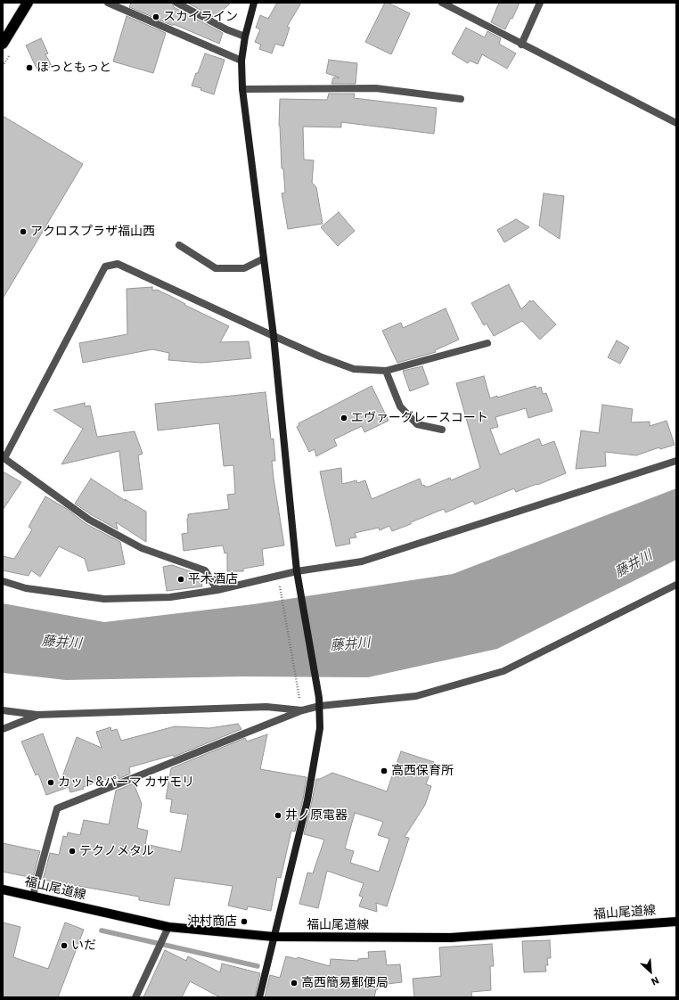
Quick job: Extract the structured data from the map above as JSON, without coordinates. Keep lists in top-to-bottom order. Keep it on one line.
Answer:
{"streets":{"main road":["福山尾道線"]},"water":["藤井川"],"places":["スカイライン","ほっともっと","アクロスプラザ福山西","エヴァーグレースコート","平木酒店","高西保育所","カット&パーマ カザモリ","井ノ原電器","テクノメタル","沖村商店","いだ","高西簡易郵便局"],"north":"bottom right"}
